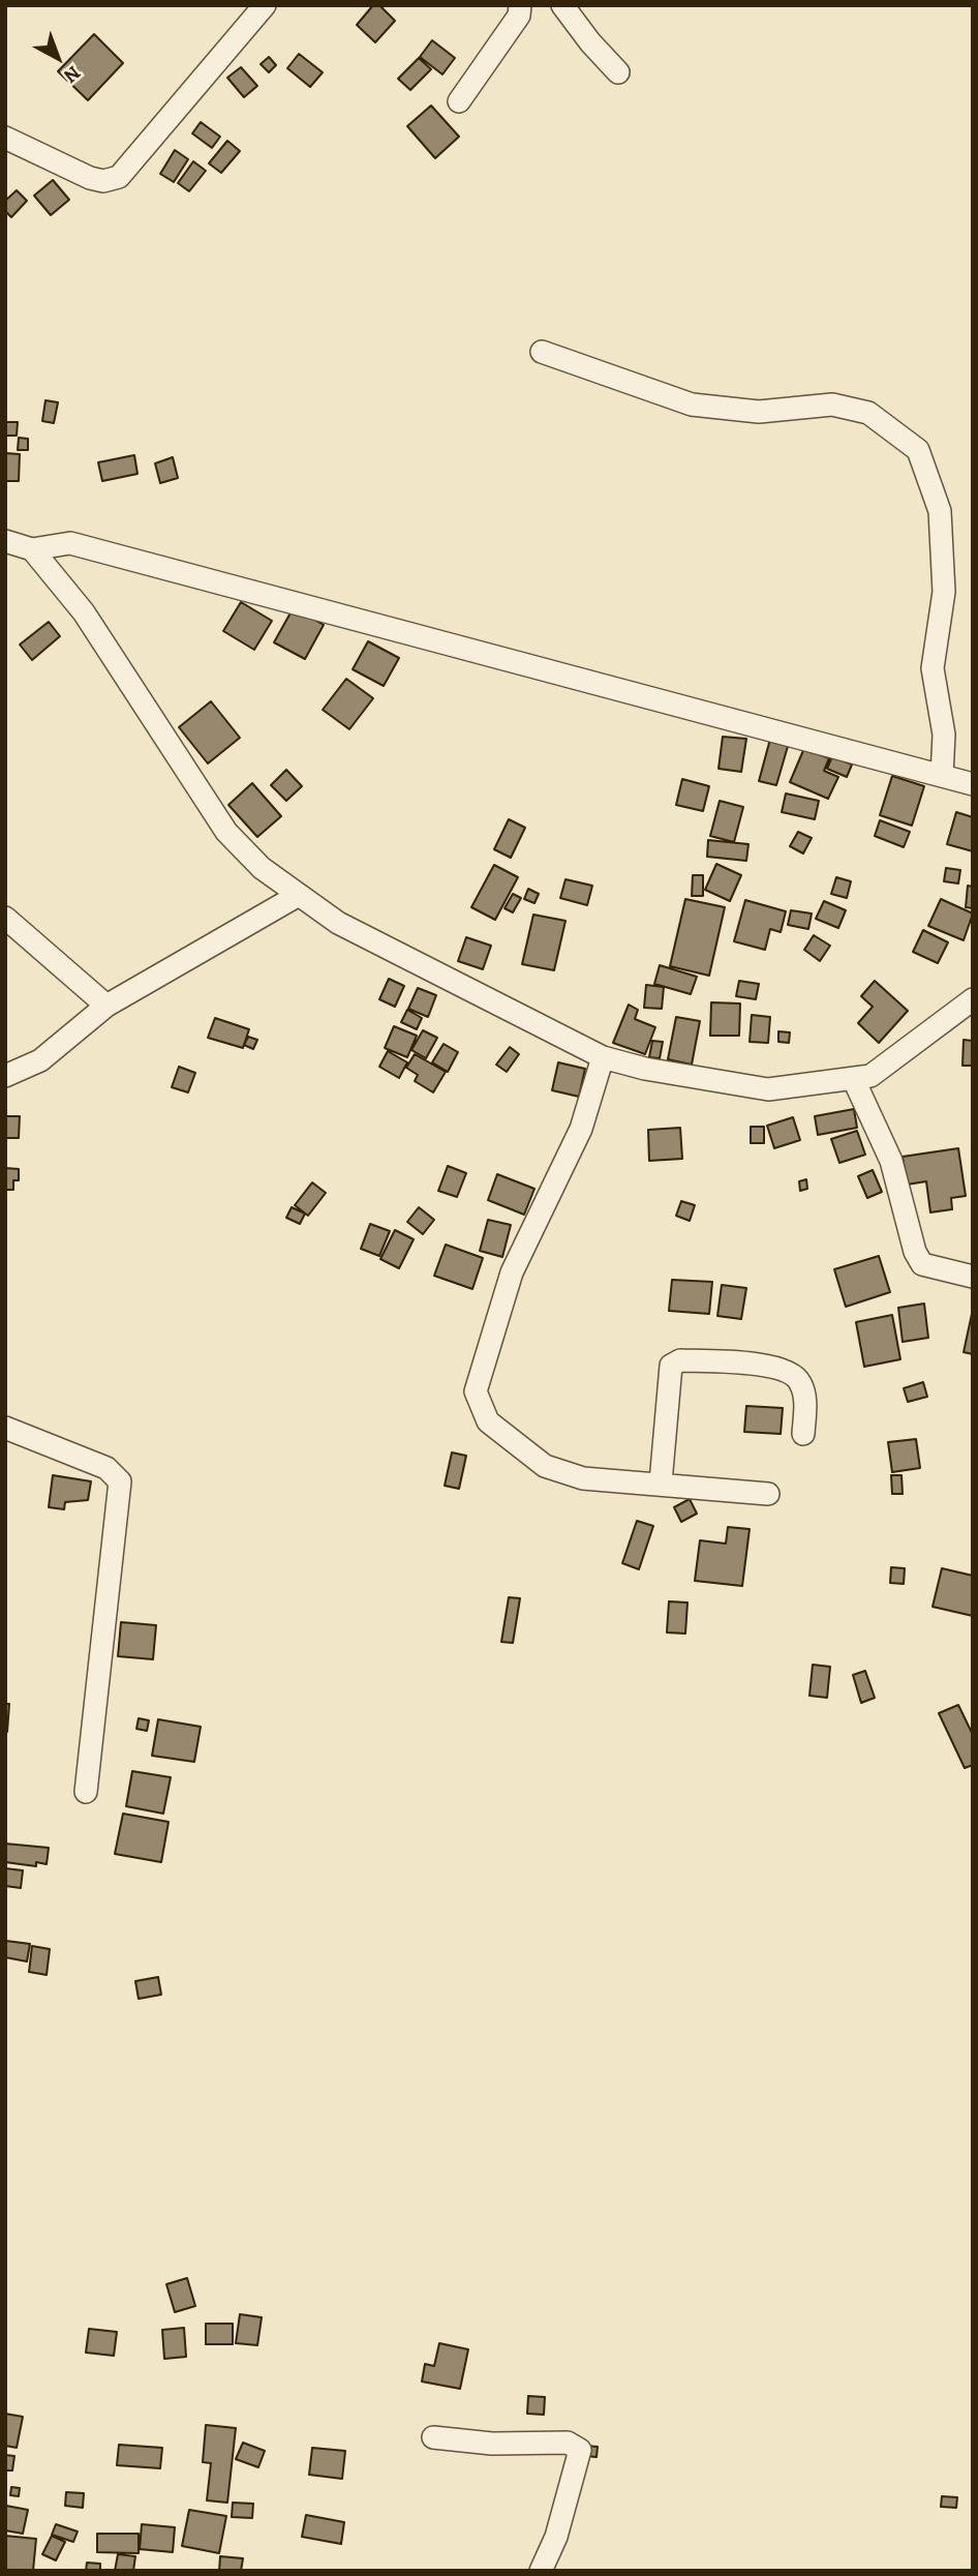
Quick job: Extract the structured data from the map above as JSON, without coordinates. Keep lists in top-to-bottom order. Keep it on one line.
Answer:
{"north":"bottom right"}
